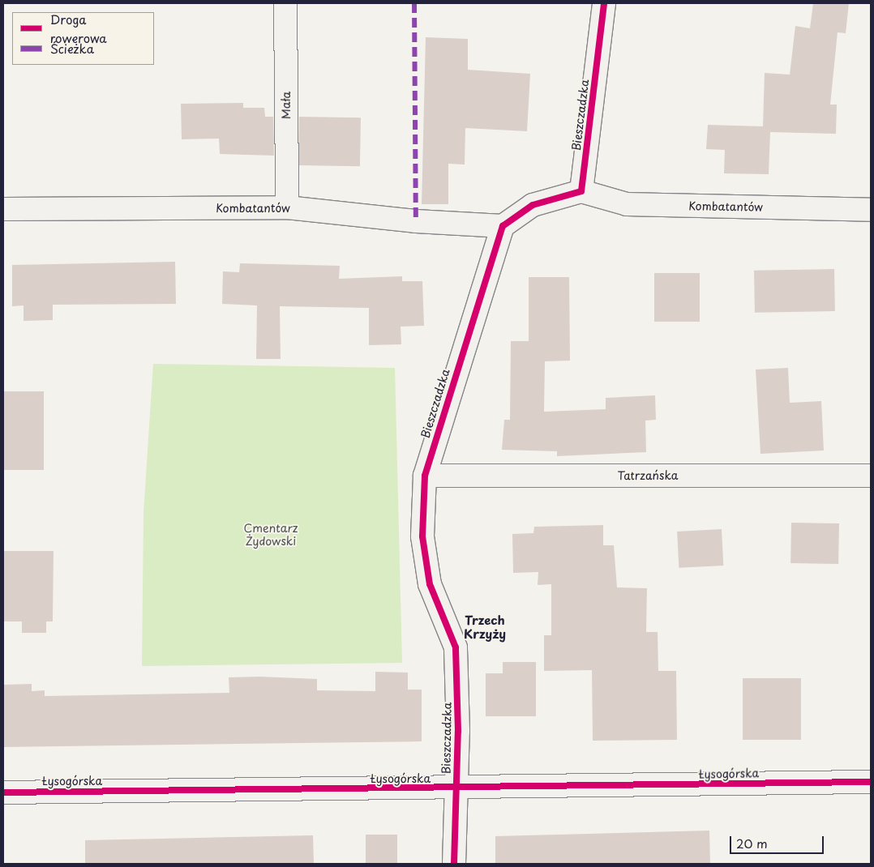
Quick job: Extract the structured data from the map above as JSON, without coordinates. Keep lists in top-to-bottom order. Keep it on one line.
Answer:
{"streets":{"street":["Mała","Bieszczadzka","Kombatantów","Tatrzańska","Łysogórska"]},"crossings":[["Mała","Kombatantów"],["Bieszczadzka","Kombatantów"],["Bieszczadzka","Tatrzańska"],["Bieszczadzka","Łysogórska"]],"districts":["Trzech Krzyży"],"parks":["Cmentarz Żydowski"],"legend":["Droga rowerowa","Ścieżka"],"scale_bar":"20 m"}
